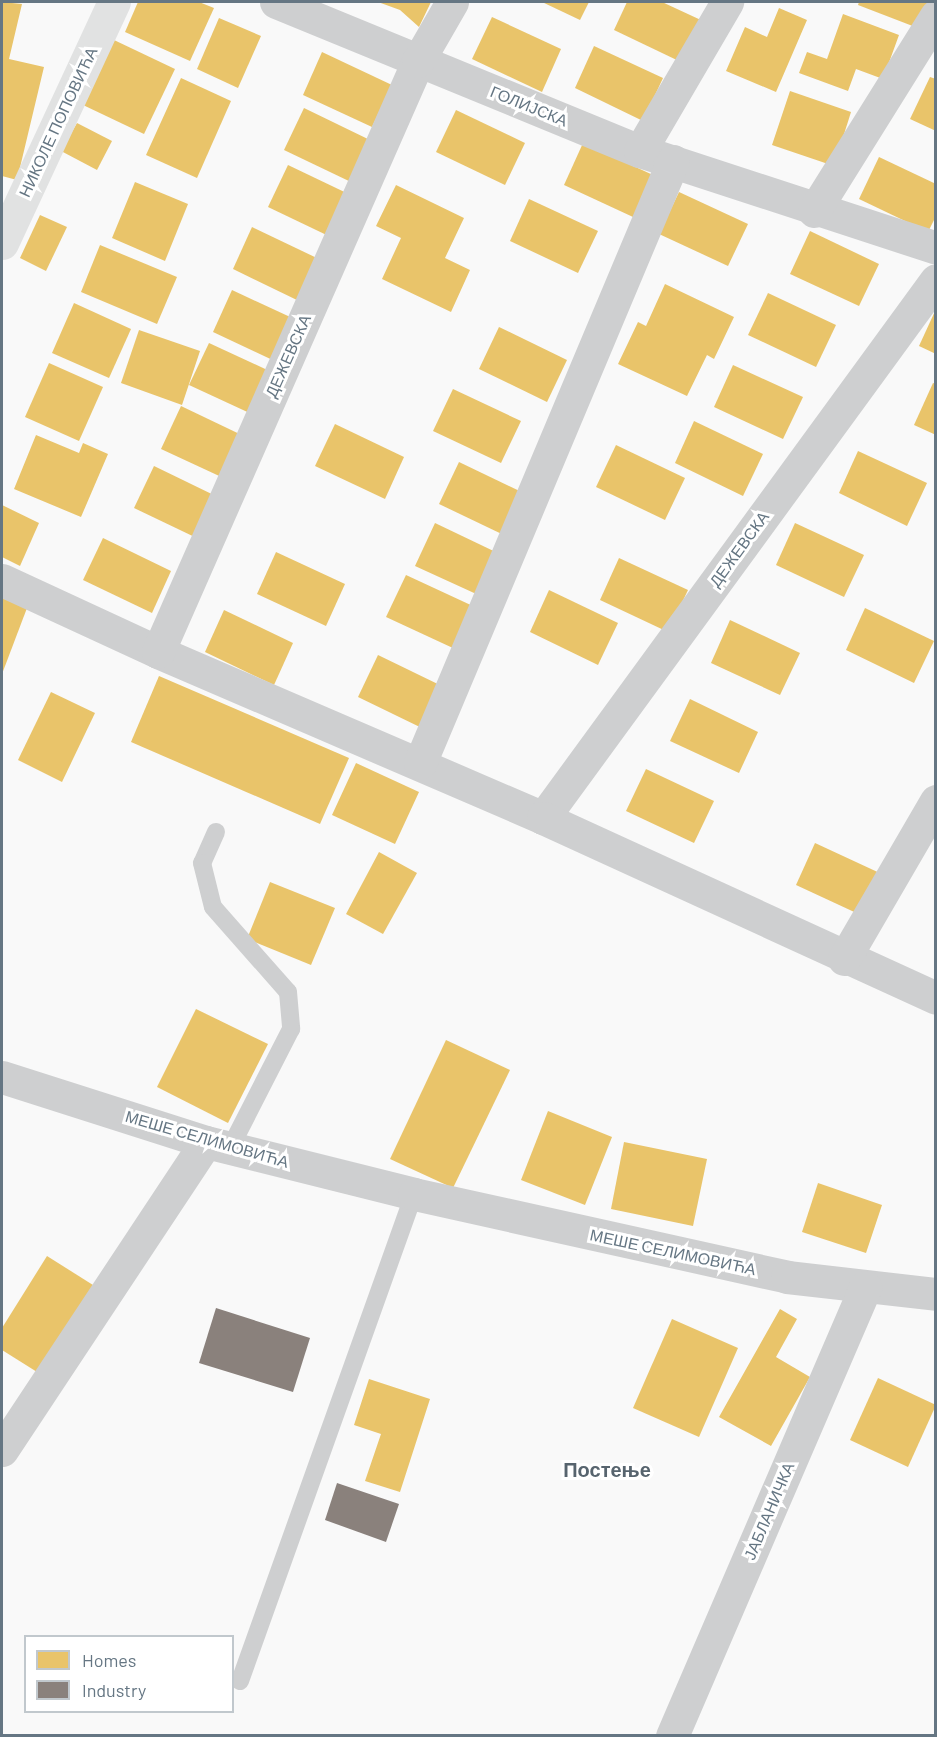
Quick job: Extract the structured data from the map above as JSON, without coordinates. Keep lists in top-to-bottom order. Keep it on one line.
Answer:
{"streets":{"main road":["НИКОЛЕ ПОПОВИЋА"],"street":["ГОЛИЈСКА","ДЕЖЕВСКА","МЕШЕ СЕЛИМОВИЋА","ЈАБЛАНИЧКА"]},"crossings":[["ГОЛИЈСКА","ДЕЖЕВСКА"],["МЕШЕ СЕЛИМОВИЋА","ЈАБЛАНИЧКА"]],"districts":["Постење"],"legend":["Homes","Industry"]}
